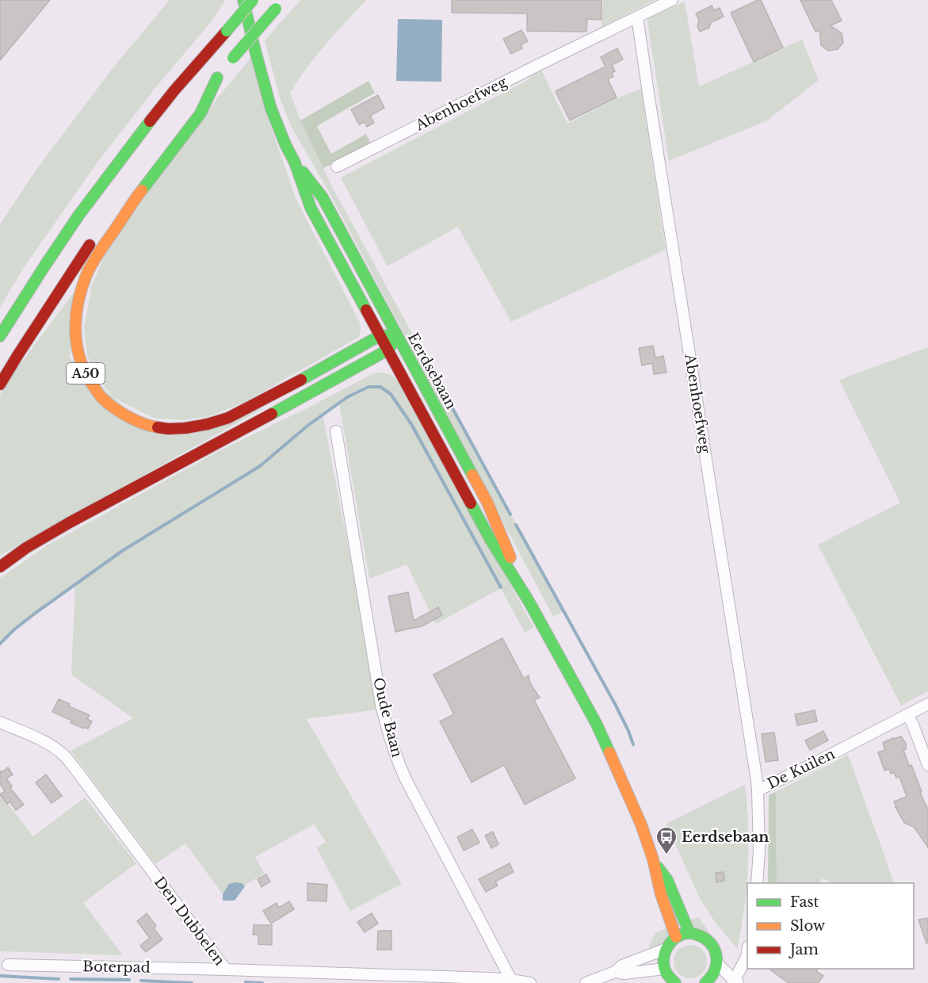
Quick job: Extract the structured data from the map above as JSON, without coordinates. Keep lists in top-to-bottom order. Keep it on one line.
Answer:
{"streets":{"main road":["Eerdsebaan","A50"],"street":["Abenhoefweg","Oude Baan","De Kuilen","Den Dubbelen","Boterpad"]},"crossings":[["Abenhoefweg","De Kuilen"],["Eerdsebaan","A50"],["Oude Baan","Den Dubbelen"],["Den Dubbelen","Boterpad"]],"places":{"bus stop":["Eerdsebaan"]},"legend":["Fast","Slow","Jam"]}
